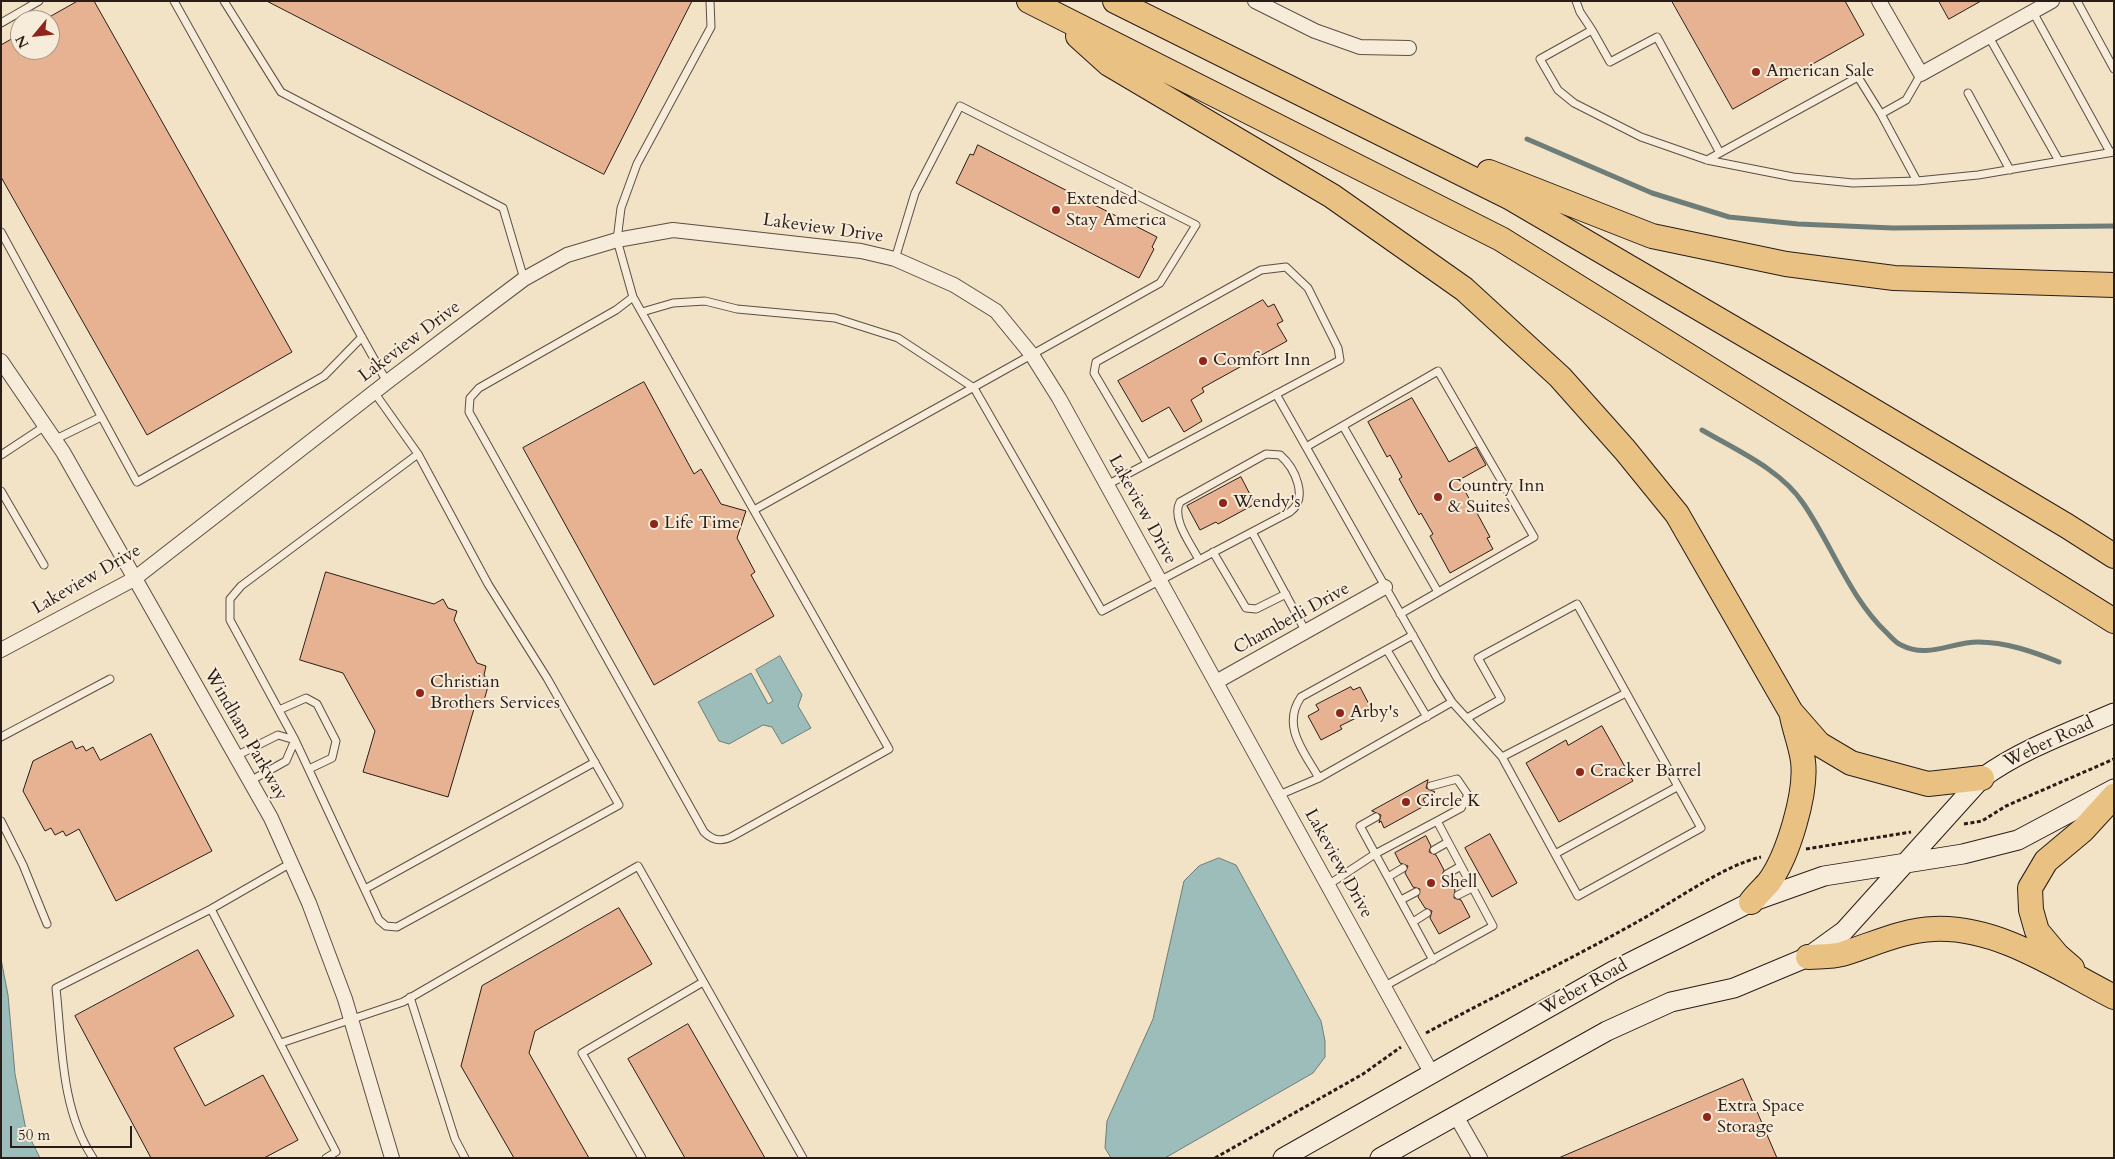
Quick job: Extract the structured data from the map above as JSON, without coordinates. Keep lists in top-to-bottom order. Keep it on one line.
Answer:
{"streets":{"main road":["Weber Road"],"street":["Lakeview Drive","Chamberli Drive","Windham Parkway"]},"crossings":[["Lakeview Drive","Chamberli Drive"],["Lakeview Drive","Windham Parkway"],["Lakeview Drive","Weber Road"]],"places":["American Sale","Extended Stay America","Comfort Inn","Country Inn & Suites","Wendy's","Life Time","Christian Brothers Services","Arby's","Cracker Barrel","Circle K","Shell","Extra Space Storage"],"scale_bar":"50 m","north":"bottom left"}
